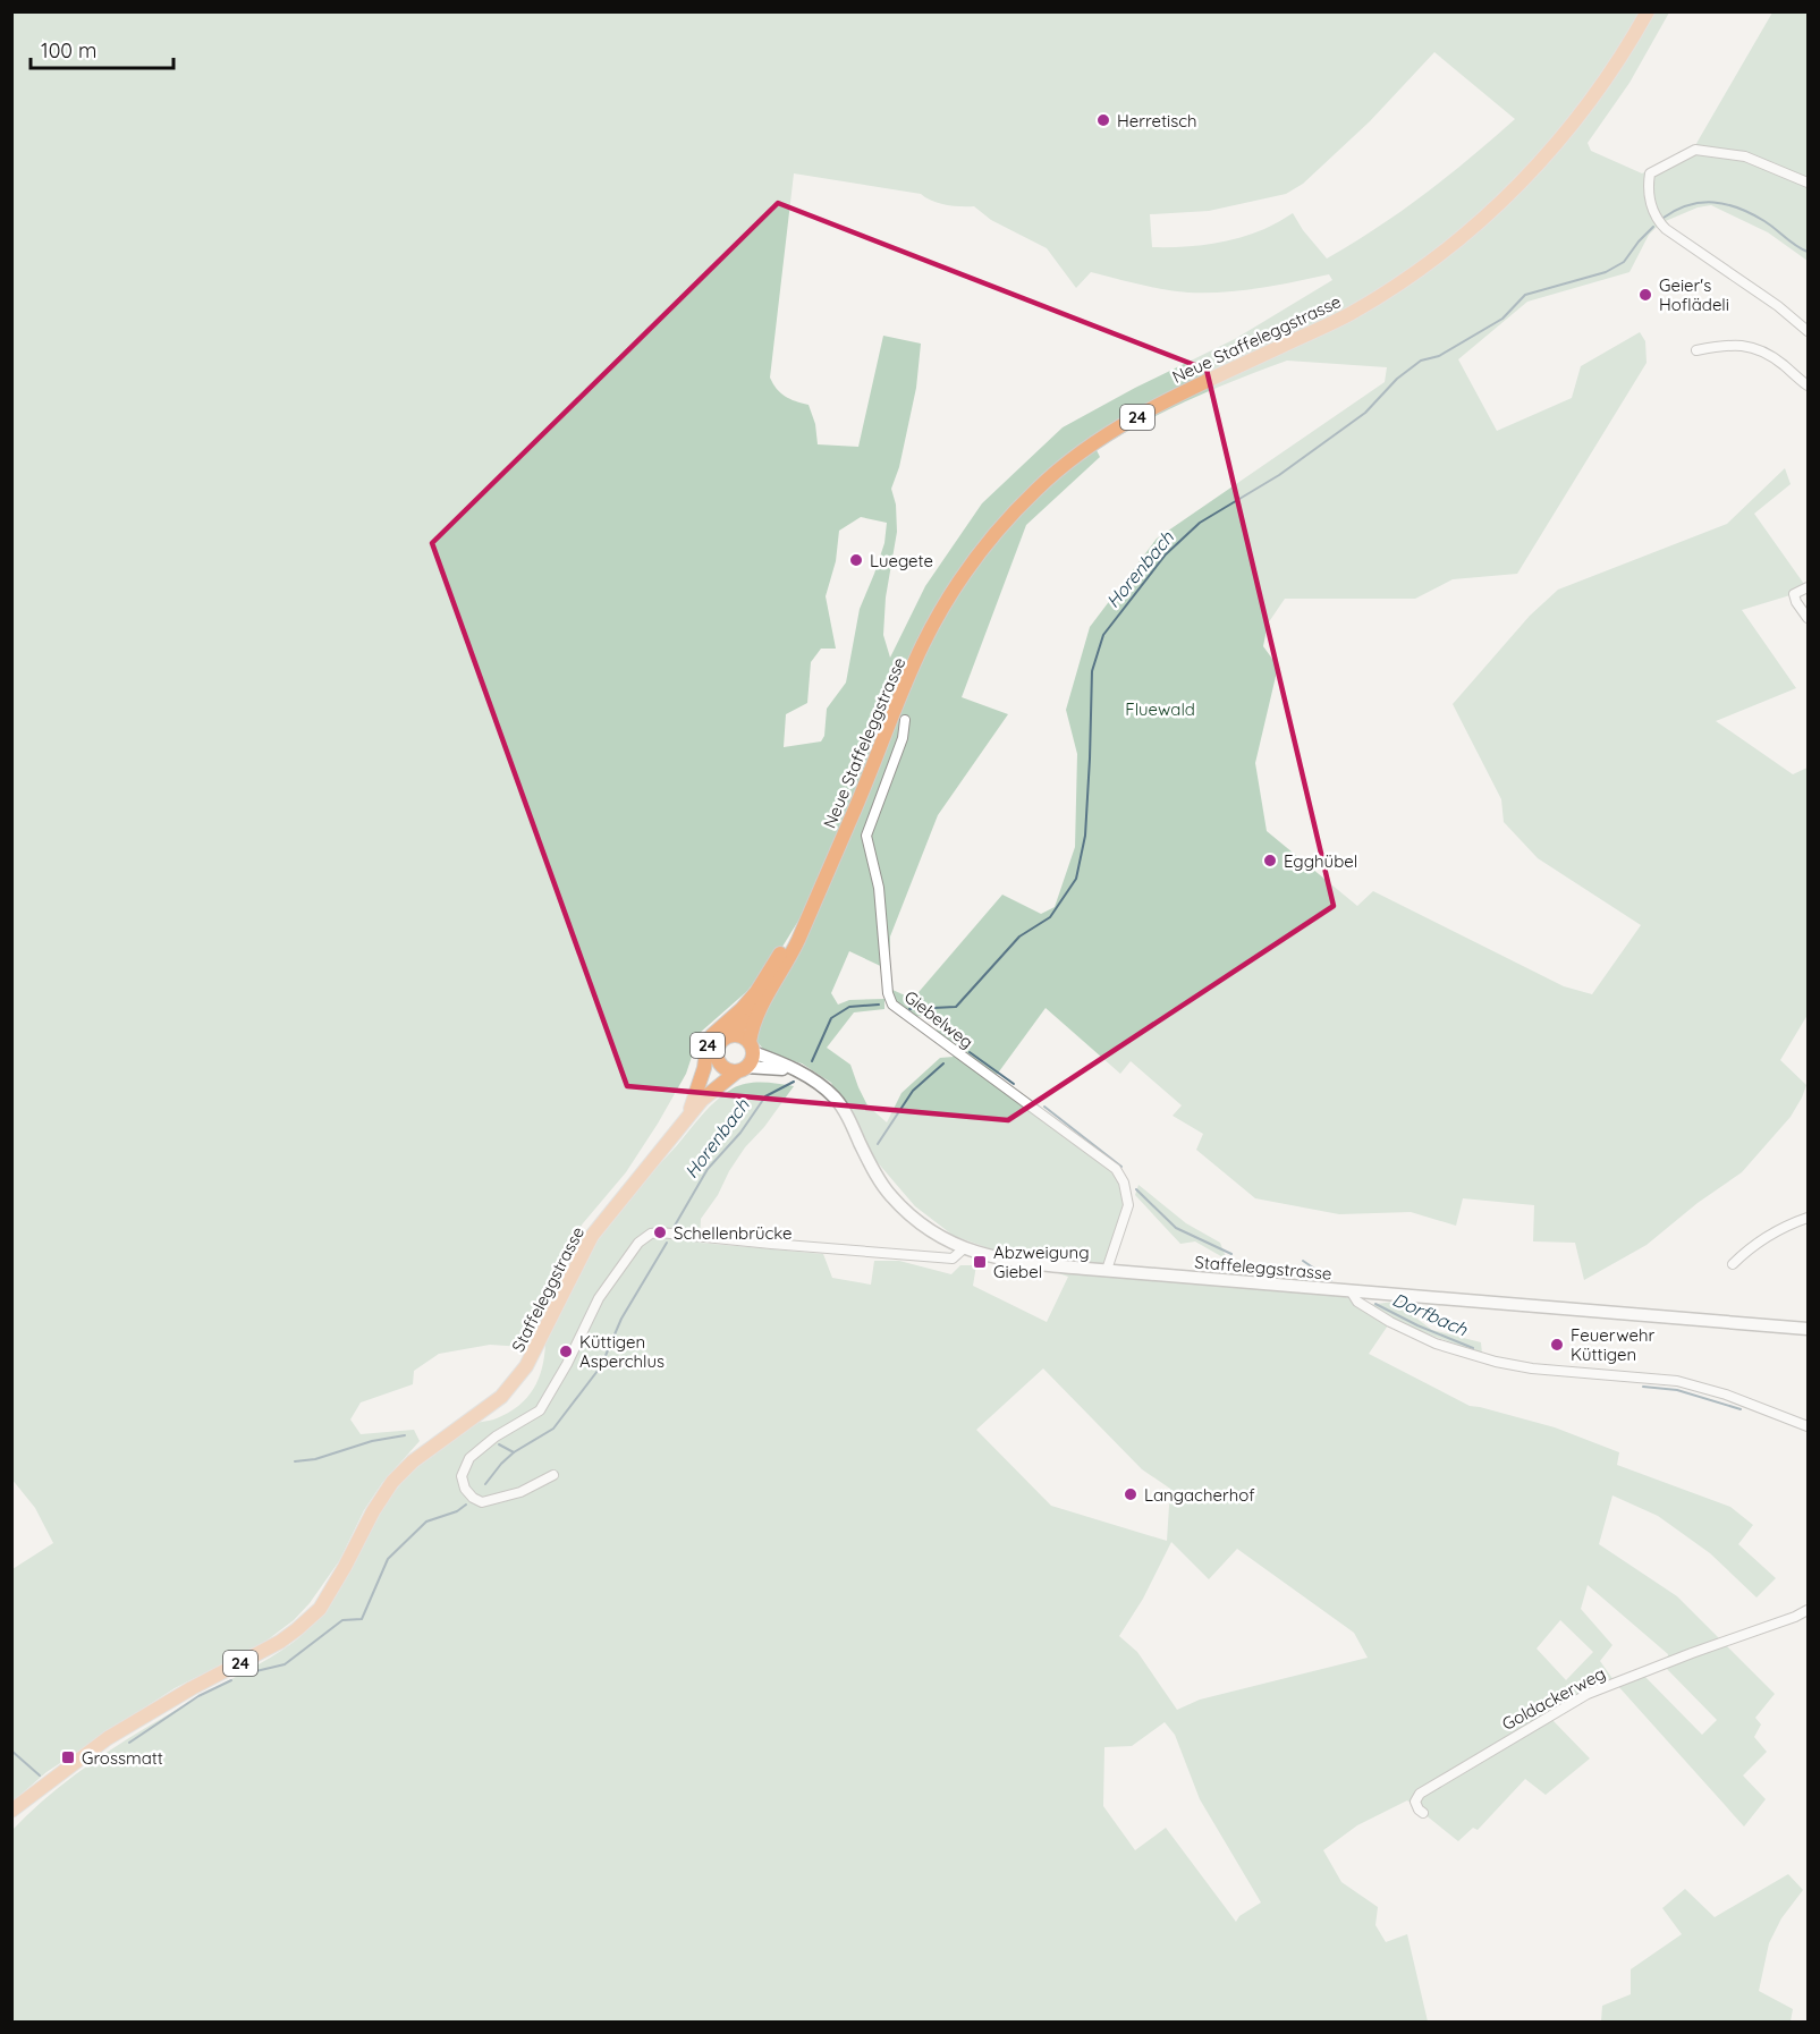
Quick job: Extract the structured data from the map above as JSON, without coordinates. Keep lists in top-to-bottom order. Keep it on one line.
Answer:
{"streets":{"main road":["Neue Staffeleggstrasse","24","Staffeleggstrasse"],"street":["Giebelweg","Goldackerweg"]},"crossings":[["Neue Staffeleggstrasse","24"],["Neue Staffeleggstrasse","Staffeleggstrasse"],["24","Staffeleggstrasse"],["Giebelweg","Staffeleggstrasse"]],"water":["Horenbach","Dorfbach"],"parks":["Fluewald"],"places":{"other":["Herretisch","Geier's Hoflädeli","Luegete","Egghübel","Schellenbrücke","Feuerwehr Küttigen","Küttigen Asperchlus","Langacherhof"],"transit":["Abzweigung Giebel","Grossmatt"]},"scale_bar":"100 m"}
